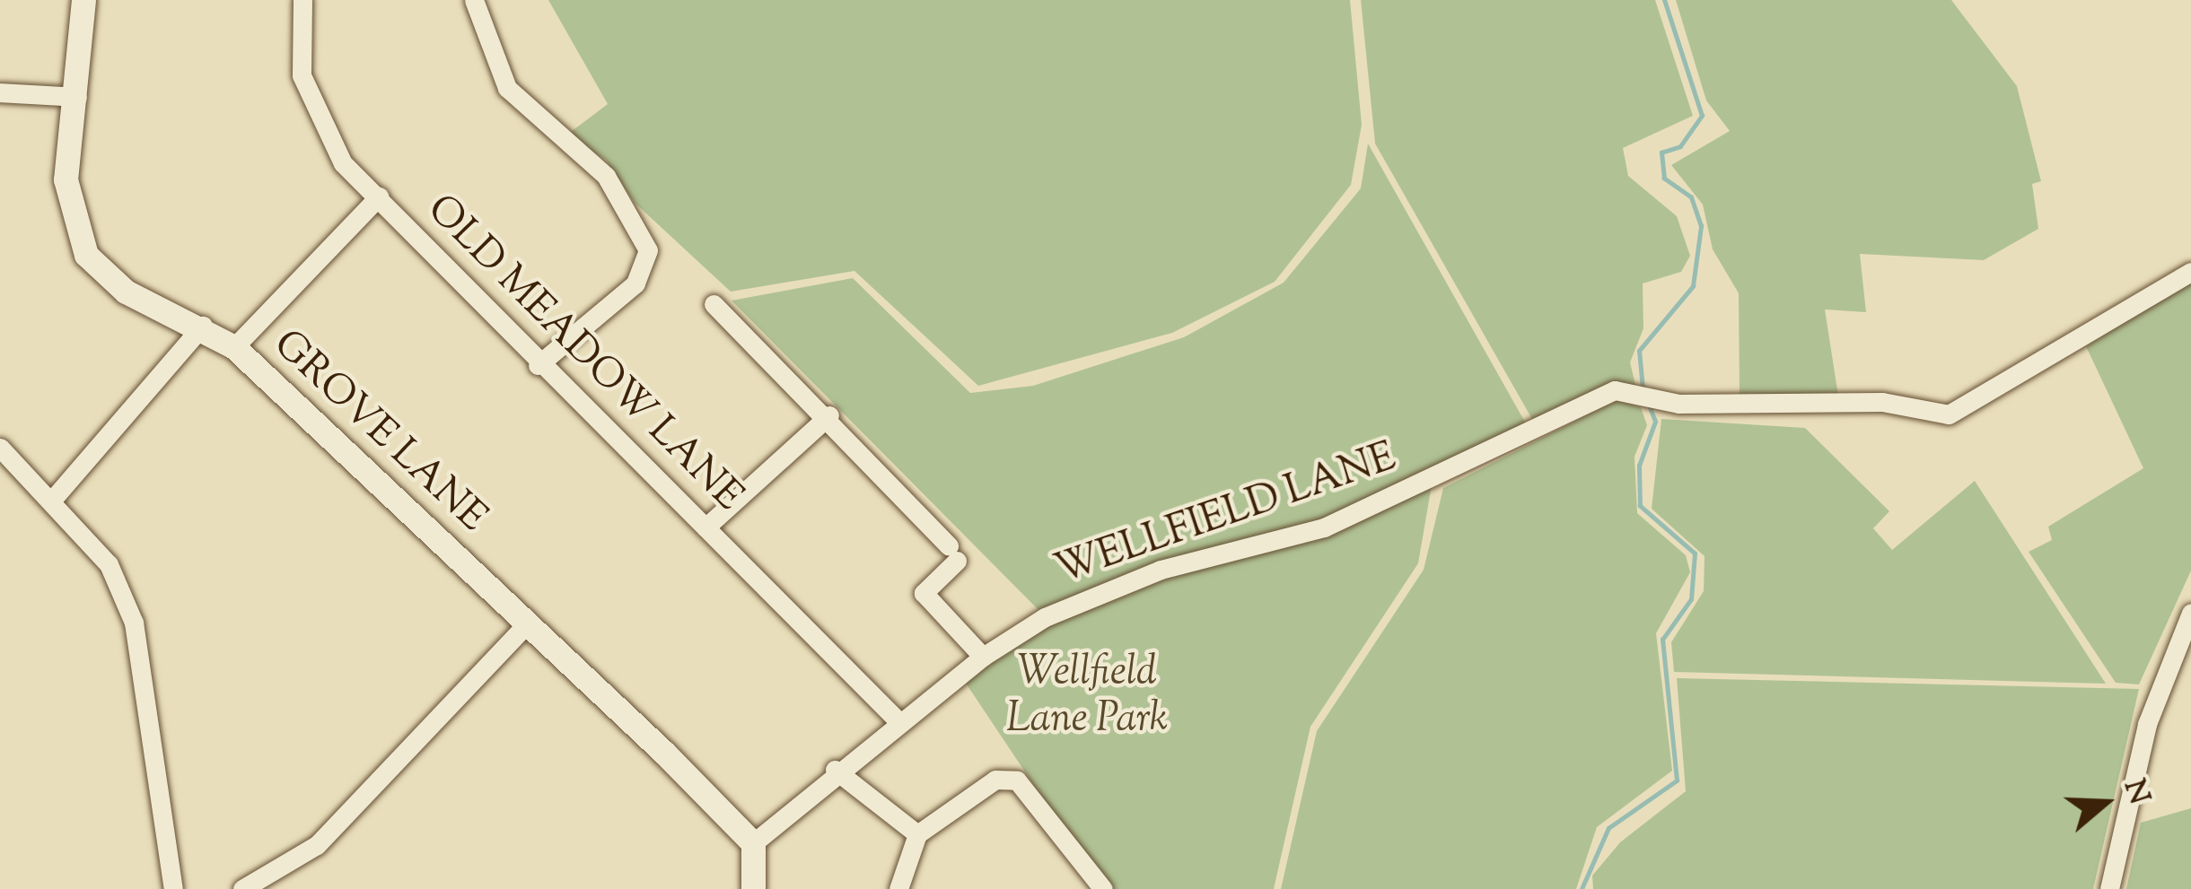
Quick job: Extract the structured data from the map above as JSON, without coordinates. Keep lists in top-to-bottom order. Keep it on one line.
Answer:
{"streets":{"street":["OLD MEADOW LANE","GROVE LANE","WELLFIELD LANE"]},"crossings":[["OLD MEADOW LANE","WELLFIELD LANE"],["GROVE LANE","WELLFIELD LANE"]],"parks":["Wellfield Lane Park"],"north":"right"}
